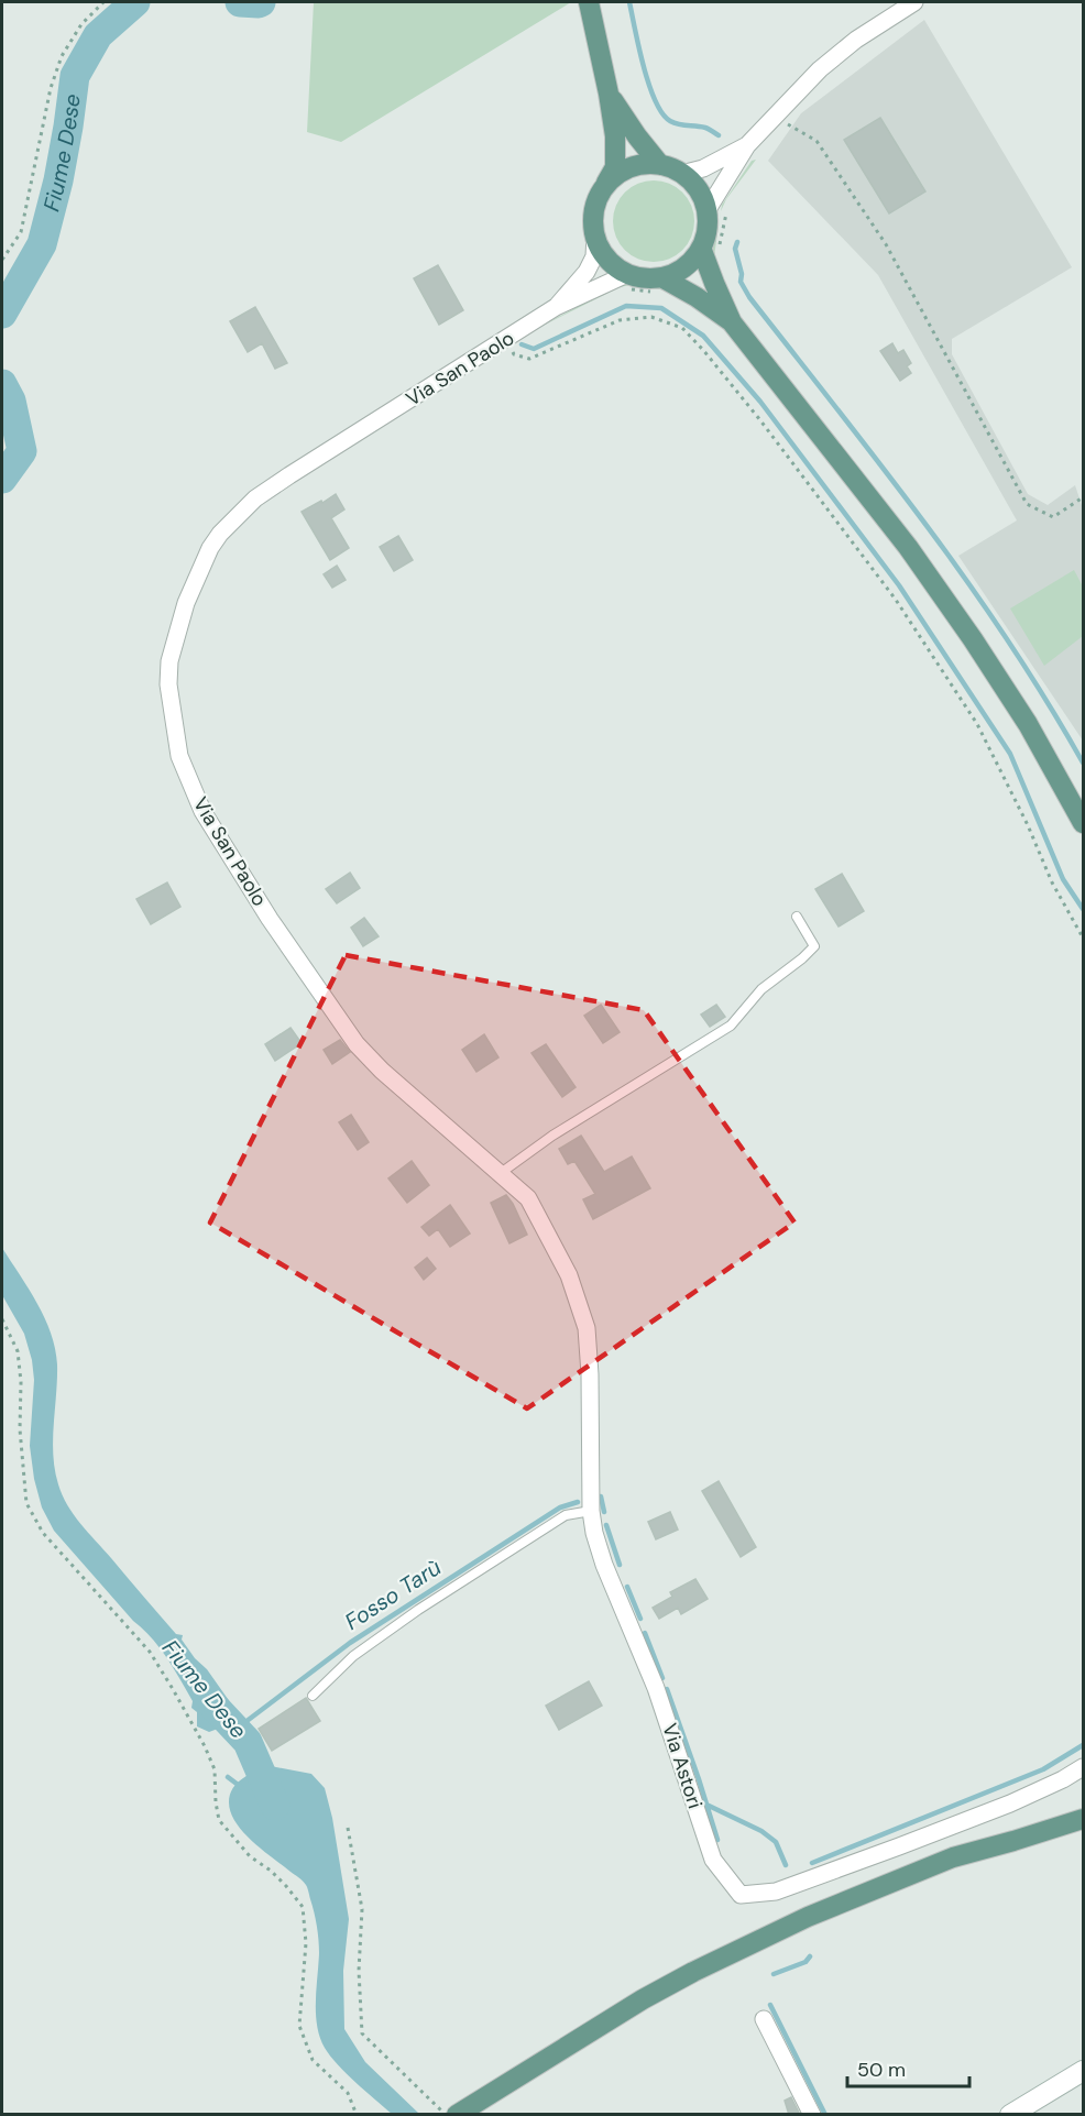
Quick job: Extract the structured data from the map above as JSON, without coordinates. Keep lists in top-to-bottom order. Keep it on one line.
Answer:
{"streets":{"street":["Via San Paolo","Via Astori"]},"crossings":[["Via San Paolo","Via Astori"]],"water":["Fiume Dese","Fosso Tarù"],"scale_bar":"50 m"}
